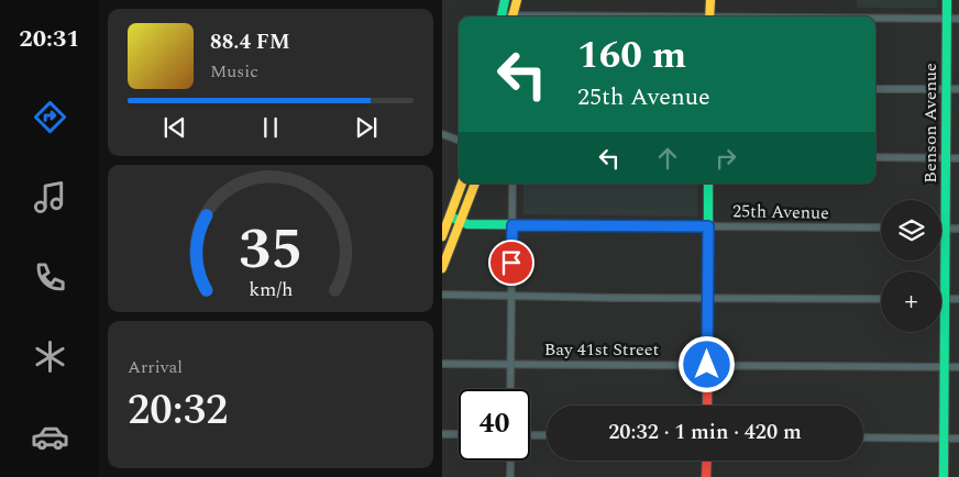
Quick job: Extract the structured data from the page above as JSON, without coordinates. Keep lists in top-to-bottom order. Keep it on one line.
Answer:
{"streets":{"street":["Benson Avenue","25th Avenue","Bay 41st Street"]},"crossings":[["Benson Avenue","Bay 41st Street"]],"page":{"tabs":"20:31","turn":["160 m","25th Avenue"],"song":["88.4 FM","Music"],"map_buttons":"+","tile":["Arrival","20:32"],"limit":"40","trip":"20:32 · 1 min · 420 m","gauge":["35","km/h"]}}
